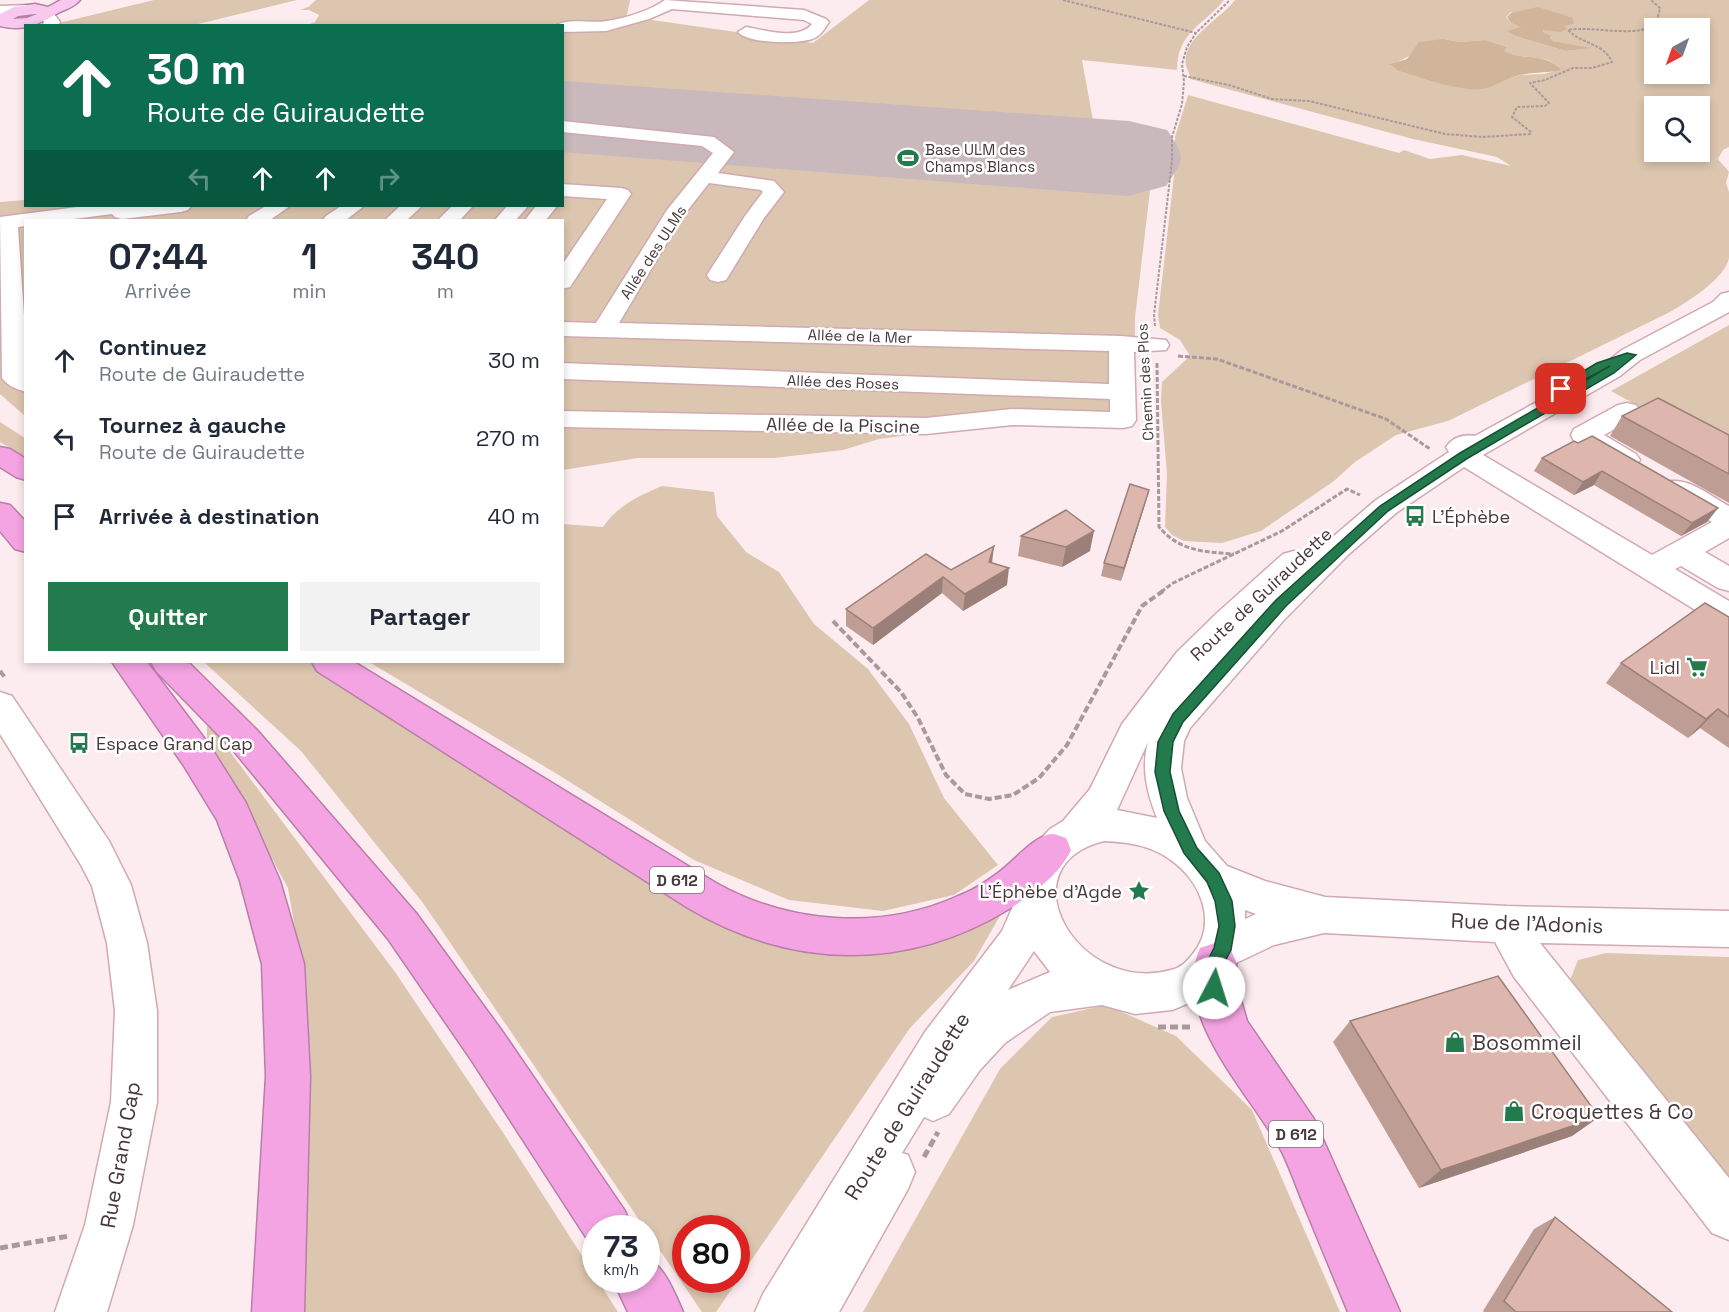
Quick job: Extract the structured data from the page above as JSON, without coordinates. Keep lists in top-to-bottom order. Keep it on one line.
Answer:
{"streets":{"highway":["D 612"],"street":["Allée des ULMs","Allée de la Mer","Allée des Roses","Allée de la Piscine","Route de Guiraudette","Rue de l'Adonis","Rue Grand Cap"],"path":["Chemin des Plos"]},"crossings":[["Allée des ULMs","Allée de la Mer"],["Allée de la Mer","Chemin des Plos"],["Allée des Roses","Allée de la Piscine"],["Route de Guiraudette","D 612"],["Route de Guiraudette","Rue de l'Adonis"],["D 612","Rue de l'Adonis"]],"places":{"sports":["Base ULM des Champs Blancs"],"bus stop":["L'Éphèbe","Espace Grand Cap"],"supermarket":["Lidl"],"place":["L'Éphèbe d'Agde"],"shop":["Bosommeil","Croquettes & Co"]},"north":"bottom left","page":{"turn":["30 m","Route de Guiraudette"],"eta":["07:44","Arrivée","1","min","340","m"],"list":[{"name":"Continuez","note":"Route de Guiraudette","value":"30 m"},{"name":"Tournez à gauche","note":"Route de Guiraudette","value":"270 m"},{"name":"Arrivée à destination","value":"40 m"}],"buttons":["Quitter","Partager"],"speed":"73 km/h","limit":"80"}}
